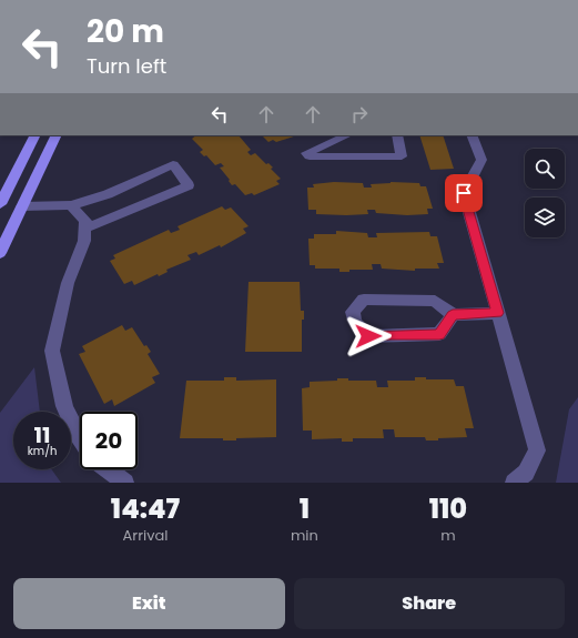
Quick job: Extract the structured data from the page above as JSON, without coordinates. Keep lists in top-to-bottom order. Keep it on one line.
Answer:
{"page":{"turn":["20 m","Turn left"],"speed":"11 km/h","limit":"20","eta":["14:47","Arrival","1","min","110","m"],"buttons":["Exit","Share"]}}
